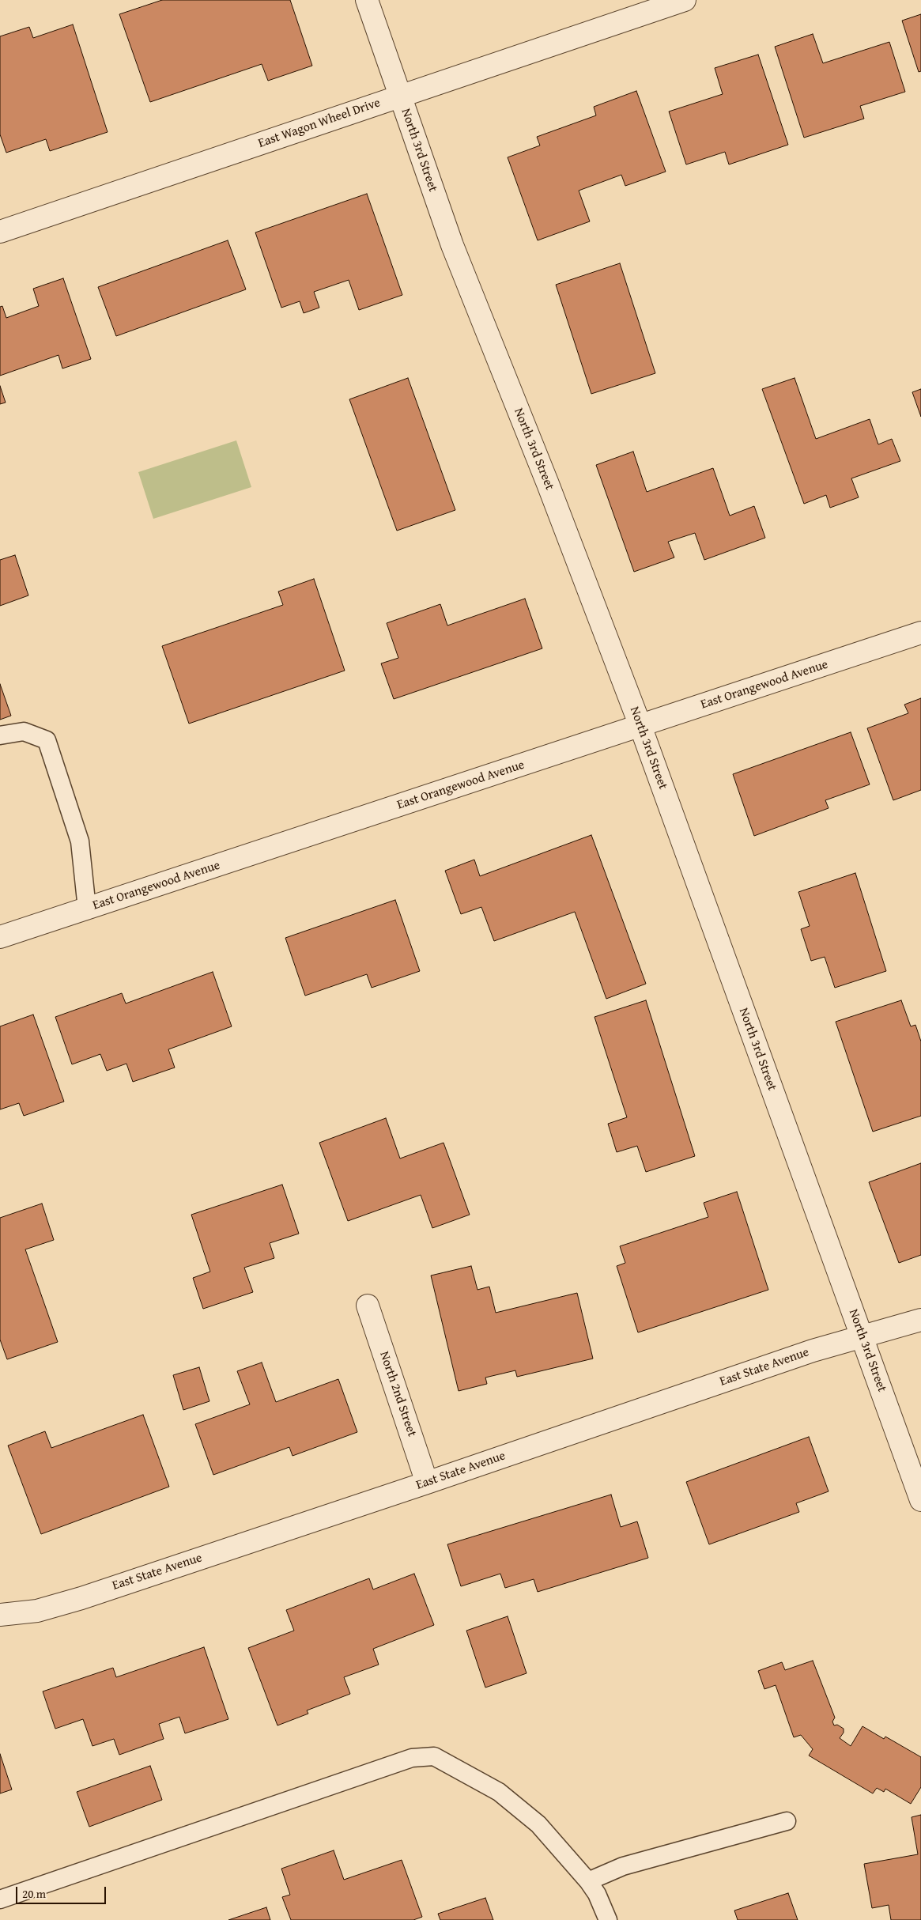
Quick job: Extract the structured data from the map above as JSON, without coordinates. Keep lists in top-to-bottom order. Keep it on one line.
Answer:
{"streets":{"street":["East Wagon Wheel Drive","North 3rd Street","East Orangewood Avenue","East State Avenue","North 2nd Street"]},"crossings":[["East Wagon Wheel Drive","North 3rd Street"],["North 3rd Street","East Orangewood Avenue"],["North 3rd Street","East State Avenue"],["East State Avenue","North 2nd Street"]],"scale_bar":"20 m"}
